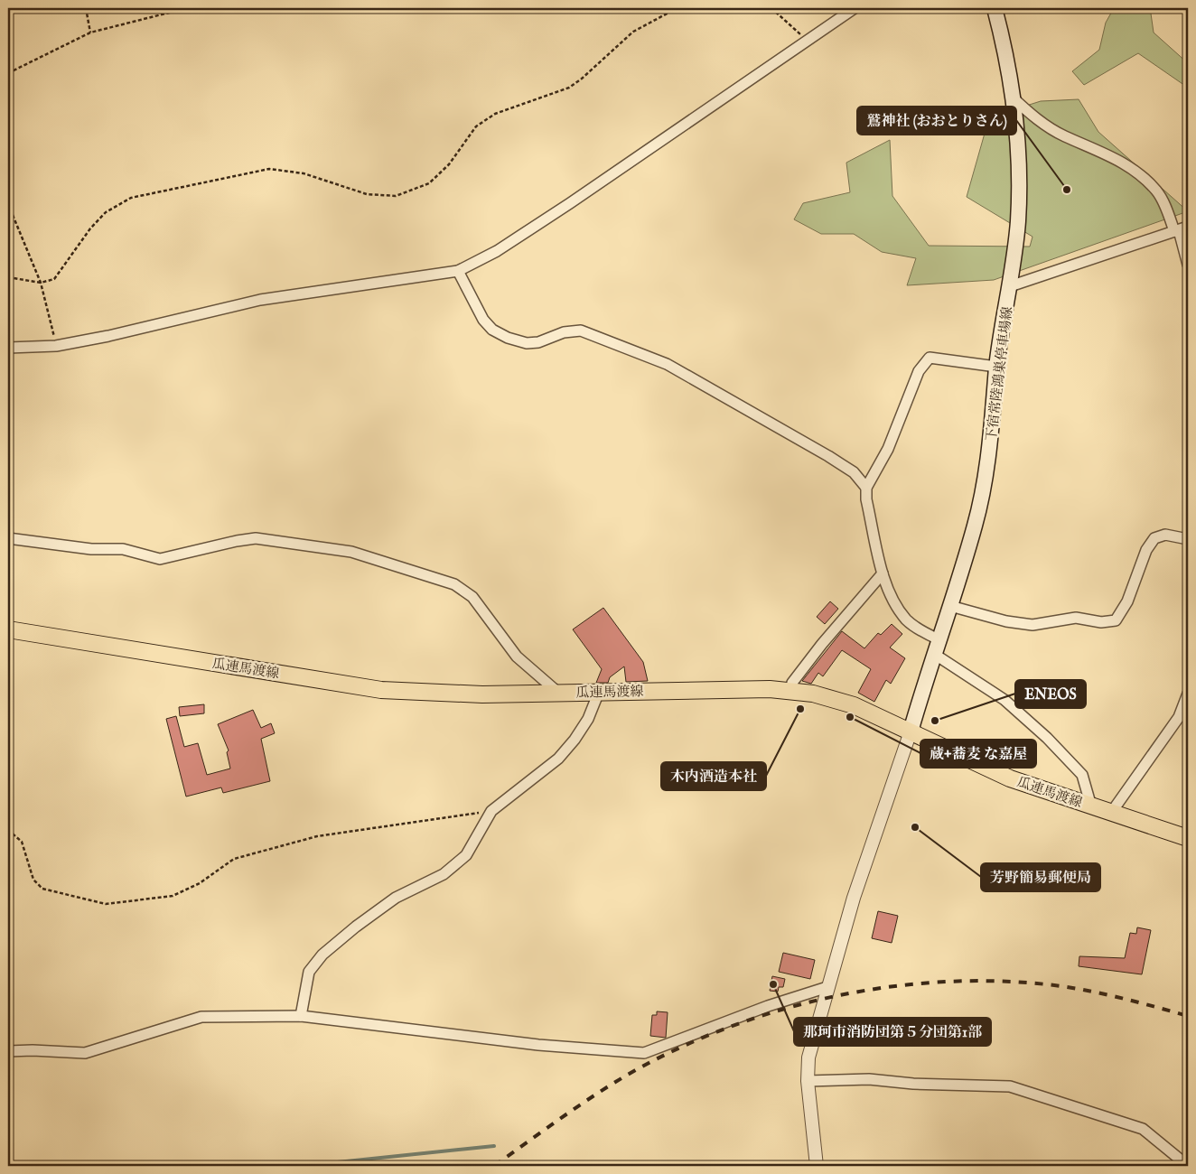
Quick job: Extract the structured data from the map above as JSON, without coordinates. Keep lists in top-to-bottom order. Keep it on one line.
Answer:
{"streets":{"main road":["下宿常陸鴻巣停車場線","瓜連馬渡線"]},"crossings":[["下宿常陸鴻巣停車場線","瓜連馬渡線"]],"places":["鷲神社 (おおとりさん)","木内酒造本社","蔵+蕎麦 な嘉屋","ENEOS","芳野簡易郵便局","那珂市消防団第５分団第1部"]}
